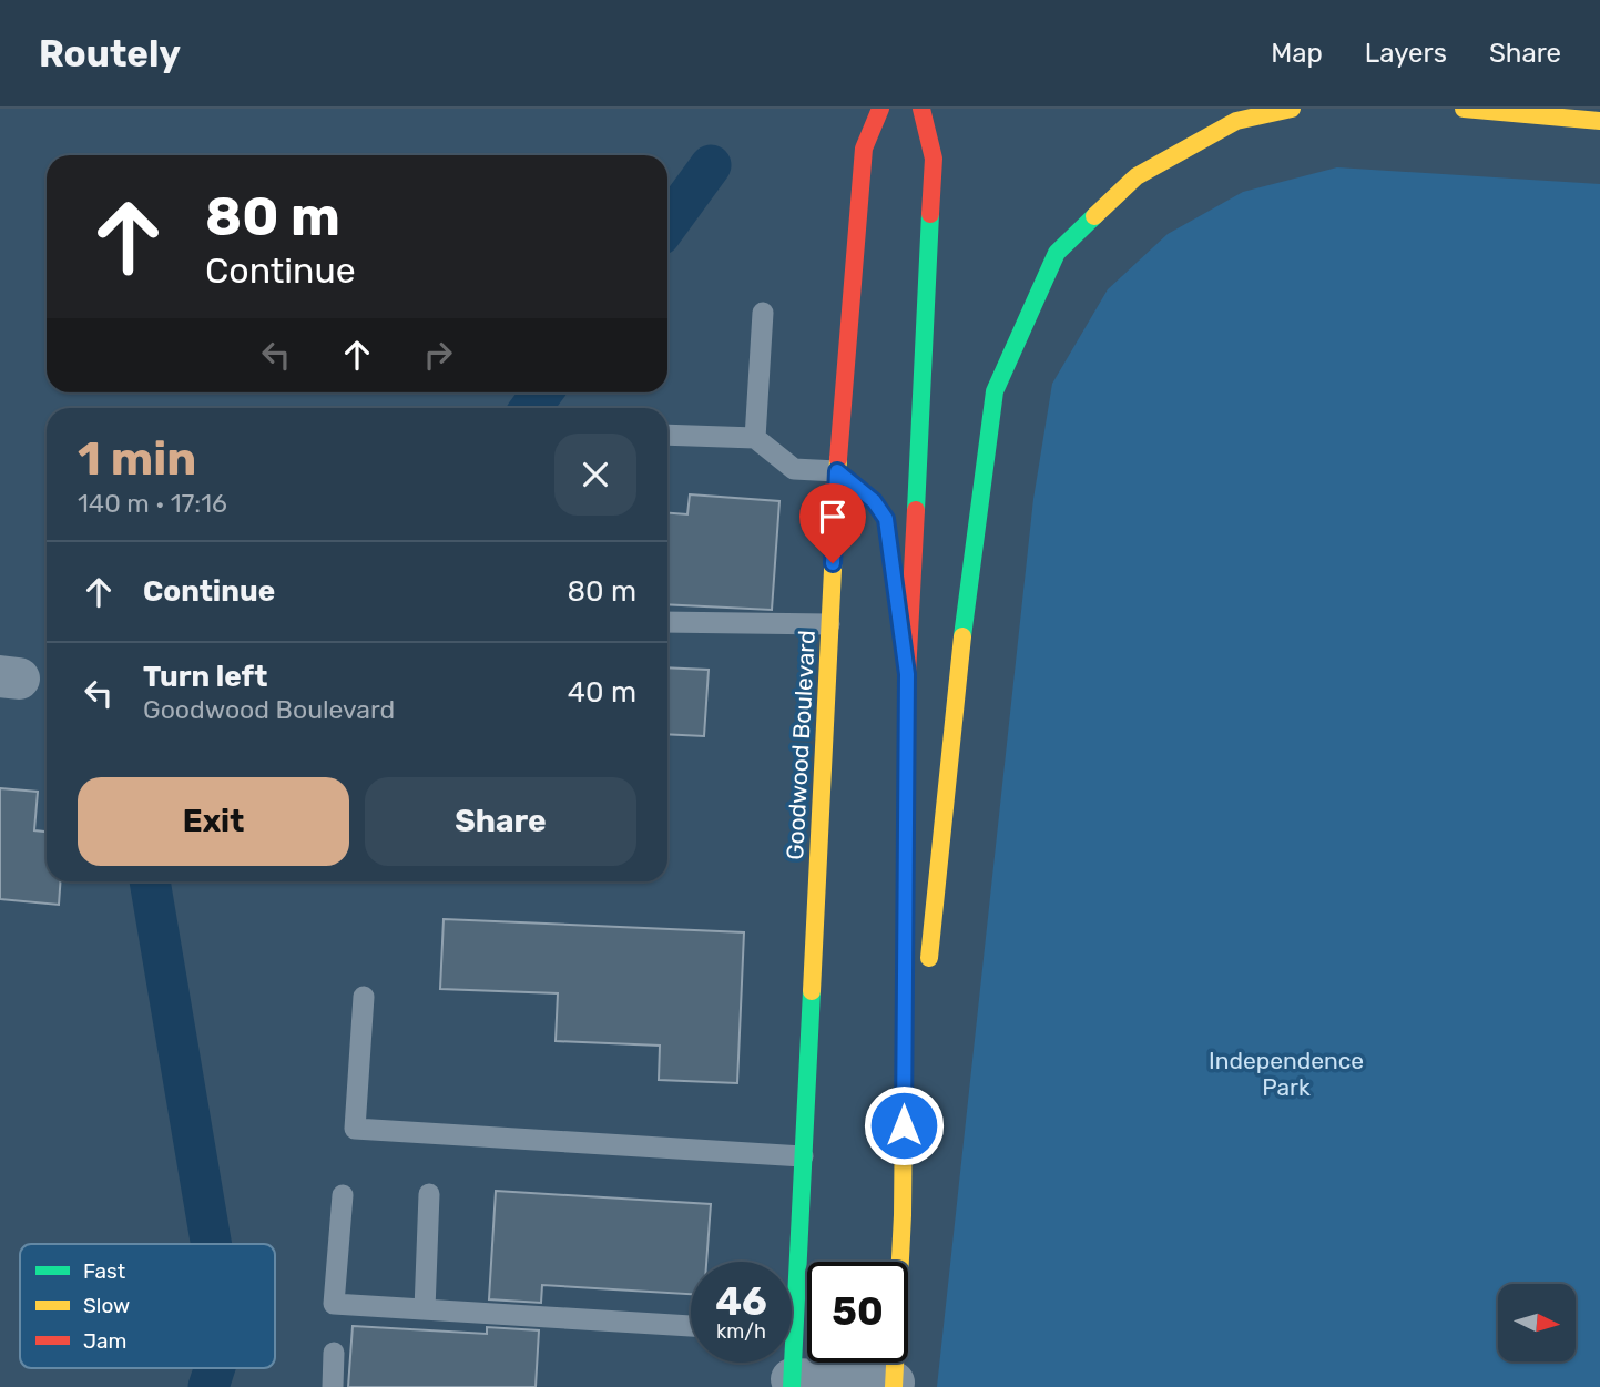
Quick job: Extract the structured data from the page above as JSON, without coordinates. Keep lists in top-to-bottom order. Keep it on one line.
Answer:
{"streets":{"main road":["Goodwood Boulevard"]},"parks":["Independence Park"],"legend":["Fast","Slow","Jam"],"north":"right","page":{"header":"Routely","nav":["Map","Layers","Share"],"turn":["80 m","Continue"],"heading":["1 min","140 m · 17:16"],"list":[{"name":"Continue","value":"80 m"},{"name":"Turn left","note":"Goodwood Boulevard","value":"40 m"}],"buttons":["Exit","Share"],"speed":"46 km/h","limit":"50"}}
